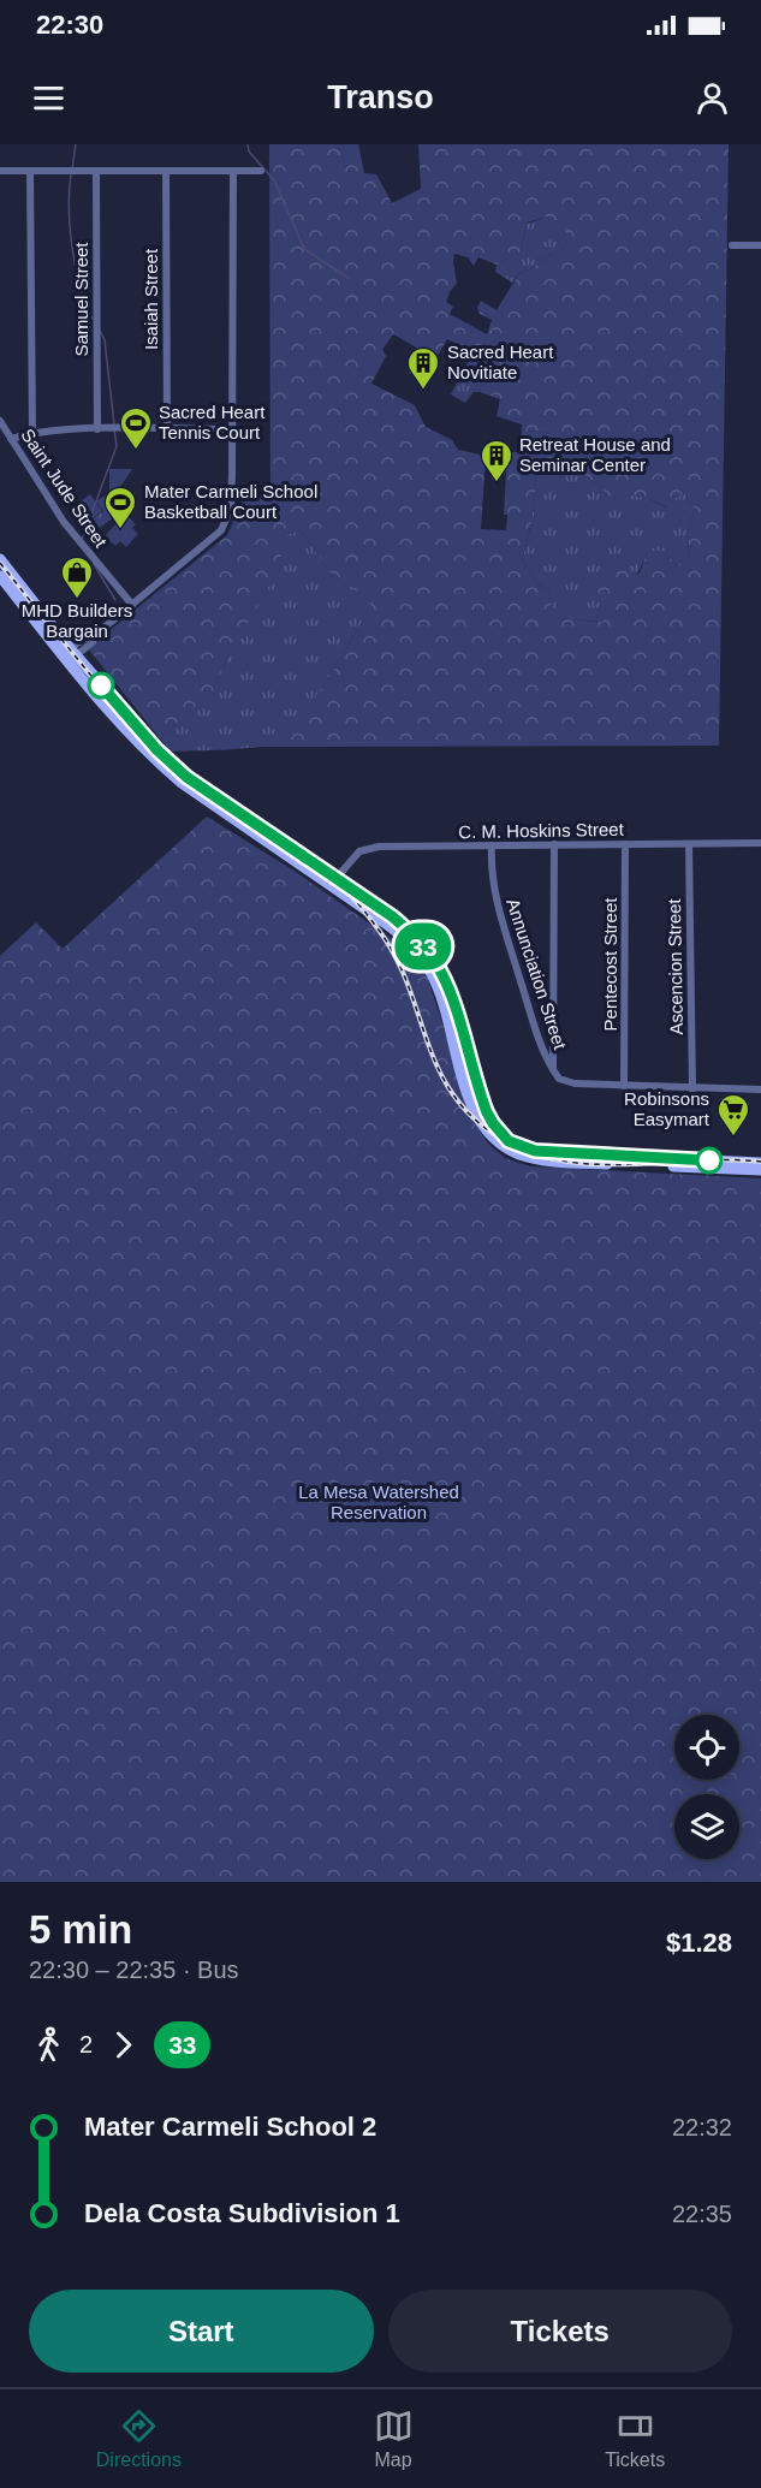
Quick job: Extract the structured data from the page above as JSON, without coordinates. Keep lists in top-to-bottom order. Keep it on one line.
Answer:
{"streets":{"street":["Samuel Street","Isaiah Street","Saint Jude Street","C. M. Hoskins Street","Pentecost Street","Ascencion Street","Annunciation Street"]},"crossings":[["C. M. Hoskins Street","Pentecost Street"],["C. M. Hoskins Street","Ascencion Street"],["C. M. Hoskins Street","Annunciation Street"],["Pentecost Street","Annunciation Street"],["Ascencion Street","Annunciation Street"]],"parks":["La Mesa Watershed Reservation"],"places":{"building":["Sacred Heart Novitiate","Retreat House and Seminar Center"],"sports":["Sacred Heart Tennis Court","Mater Carmeli School Basketball Court"],"shop":["MHD Builders Bargain"],"supermarket":["Robinsons Easymart"]},"lines":["bus line 33"],"page":{"status":"22:30","header":"Transo","on_map":"33","heading":["5 min","22:30 – 22:35 · Bus","$1.28"],"legs":["2","33"],"list":[{"name":"Mater Carmeli School 2","value":"22:32"},{"name":"Dela Costa Subdivision 1","value":"22:35"}],"buttons":["Start","Tickets"],"tabs":["Directions","Map","Tickets"]}}
